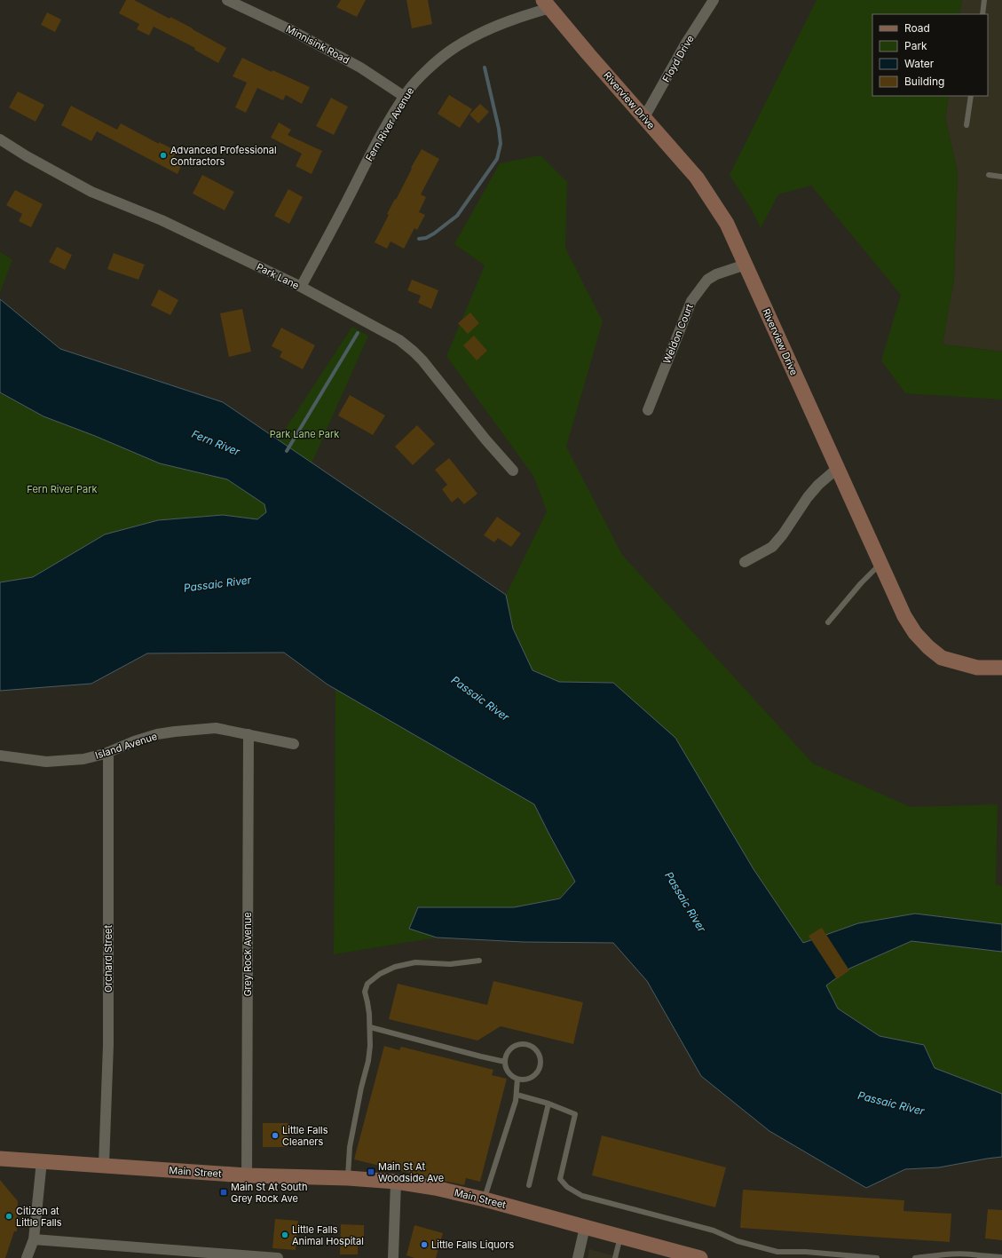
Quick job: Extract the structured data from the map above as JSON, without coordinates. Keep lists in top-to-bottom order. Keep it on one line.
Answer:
{"streets":{"main road":["Riverview Drive","Main Street"],"street":["Minnisink Road","Floyd Drive","Fern River Avenue","Park Lane","Weldon Court","Island Avenue","Grey Rock Avenue","Orchard Street"]},"crossings":[["Minnisink Road","Fern River Avenue"],["Floyd Drive","Riverview Drive"],["Riverview Drive","Fern River Avenue"],["Riverview Drive","Weldon Court"],["Fern River Avenue","Park Lane"],["Island Avenue","Grey Rock Avenue"],["Island Avenue","Orchard Street"],["Grey Rock Avenue","Main Street"],["Orchard Street","Main Street"]],"water":["Fern River","Passaic River"],"parks":["Park Lane Park","Fern River Park"],"places":{"other":["Advanced Professional Contractors","Little Falls Cleaners","Citizen at Little Falls","Little Falls Animal Hospital","Little Falls Liquors"],"transit":["Main St At Woodside Ave","Main St At South Grey Rock Ave"]},"legend":["Road","Park","Water","Building"]}
